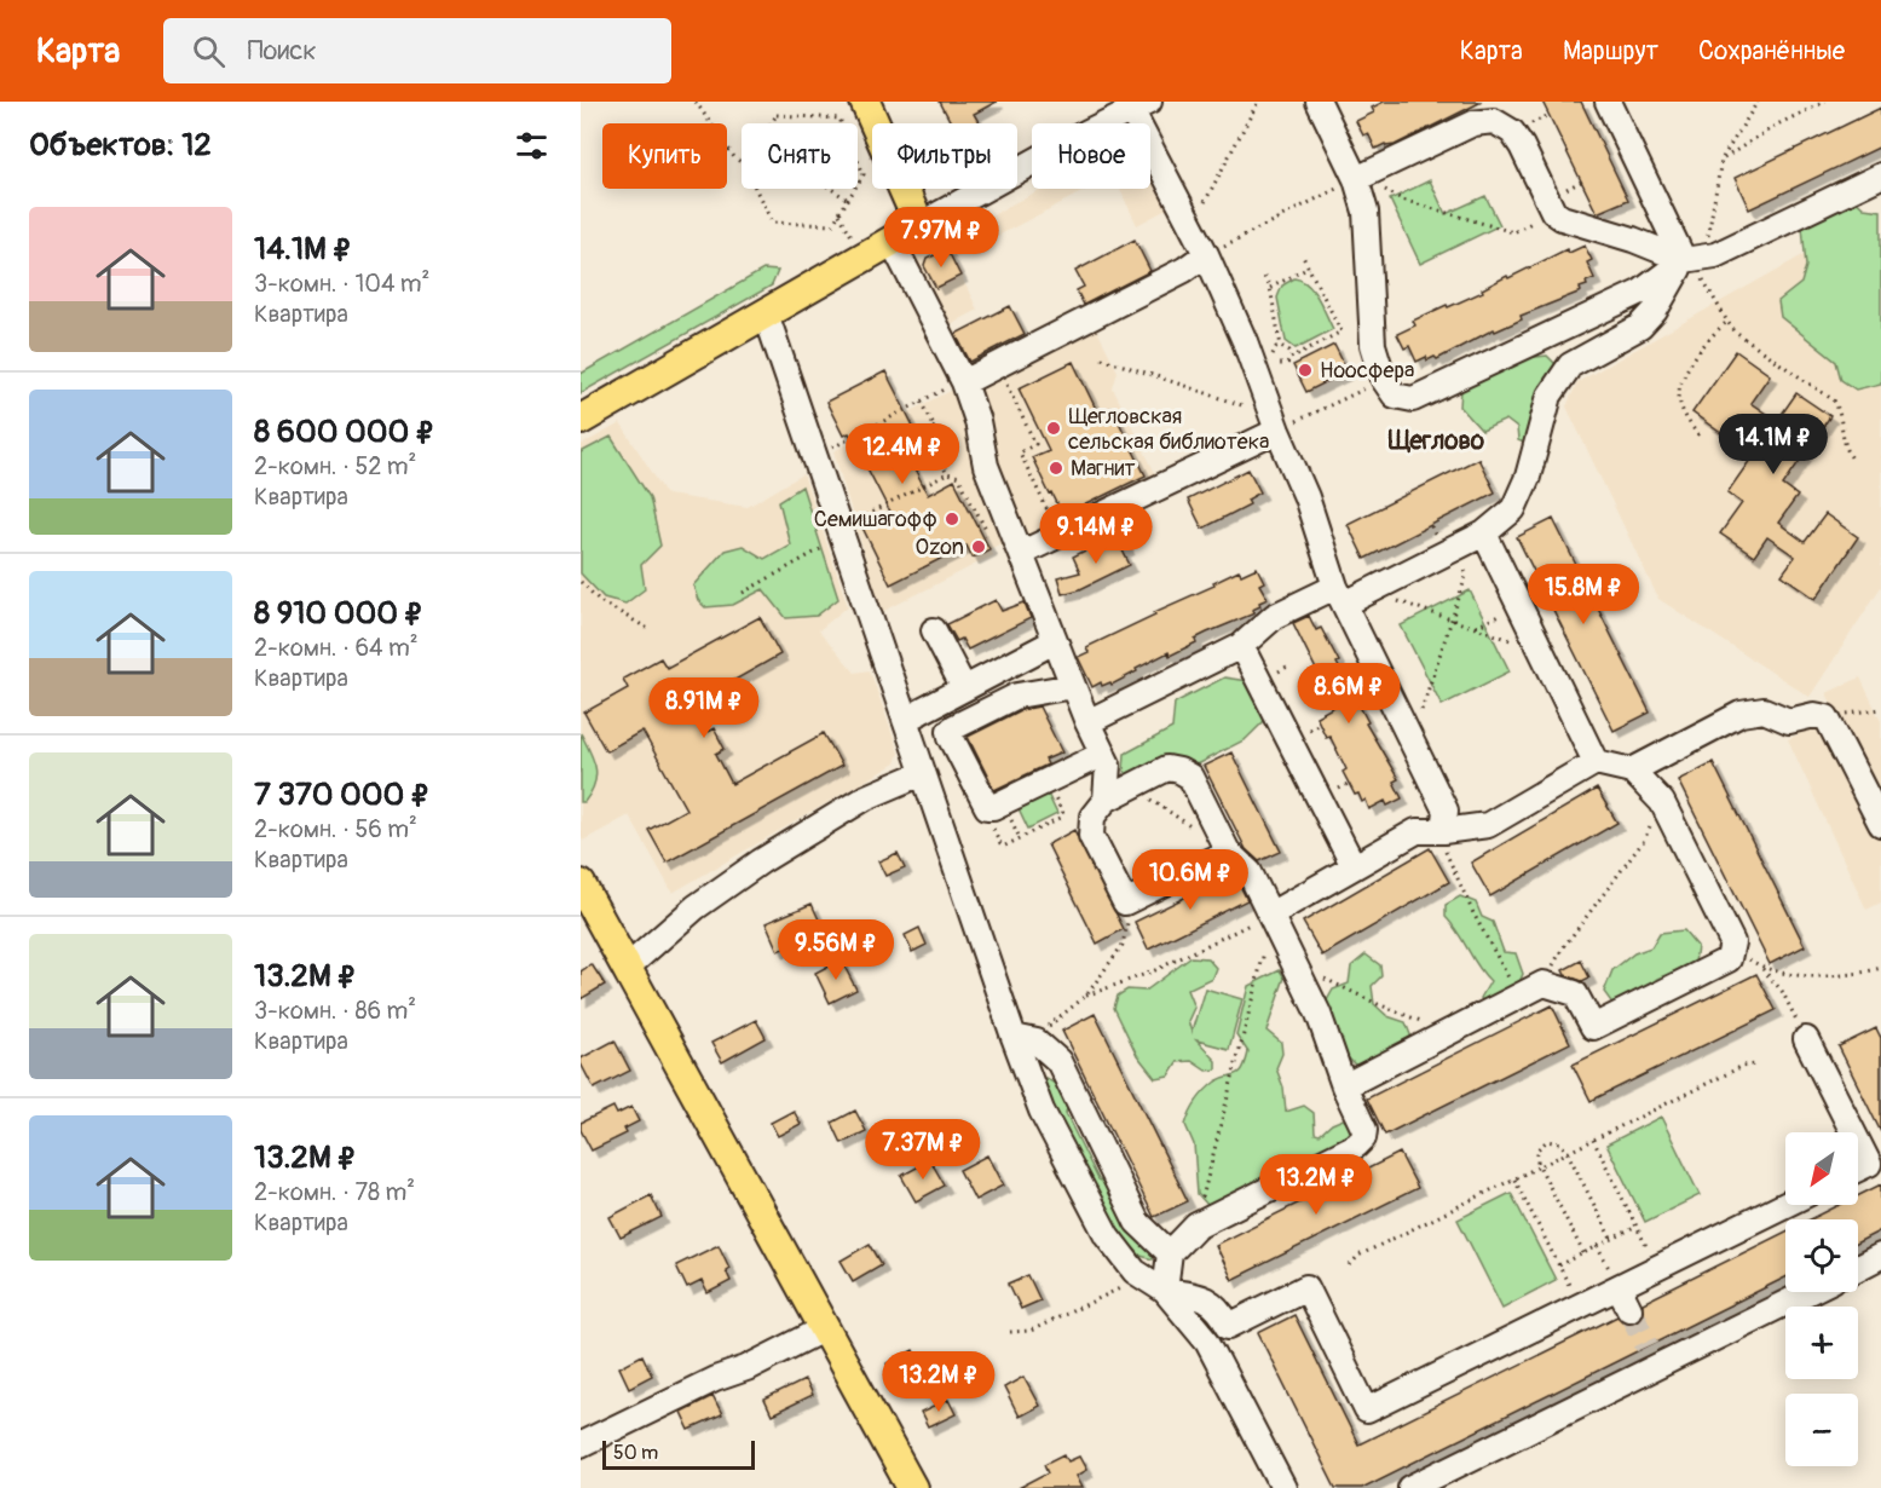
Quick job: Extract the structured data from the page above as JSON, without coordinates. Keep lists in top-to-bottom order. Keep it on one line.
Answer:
{"districts":["Щеглово"],"places":["Ноосфера","Щегловская сельская библиотека","Магнит","Семишагофф","Ozon"],"scale_bar":"50 m","north":"bottom left","page":{"header":"Карта","search":"Поиск","nav":["Карта","Маршрут","Сохранённые"],"heading":"Объектов: 12","chip":["Купить","Снять","Фильтры","Новое"],"list":[{"name":"14.1M ₽","note":"3-комн. · 104 m² · Квартира"},{"name":"8 600 000 ₽","note":"2-комн. · 52 m² · Квартира"},{"name":"8 910 000 ₽","note":"2-комн. · 64 m² · Квартира"},{"name":"7 370 000 ₽","note":"2-комн. · 56 m² · Квартира"},{"name":"13.2M ₽","note":"3-комн. · 86 m² · Квартира"},{"name":"13.2M ₽","note":"2-комн. · 78 m² · Квартира"}],"price":["7.97M ₽","14.1M ₽","12.4M ₽","9.14M ₽","15.8M ₽","8.6M ₽","8.91M ₽","10.6M ₽","9.56M ₽","7.37M ₽","13.2M ₽","13.2M ₽"],"map_buttons":["+","−"],"scale":"50 m"}}
